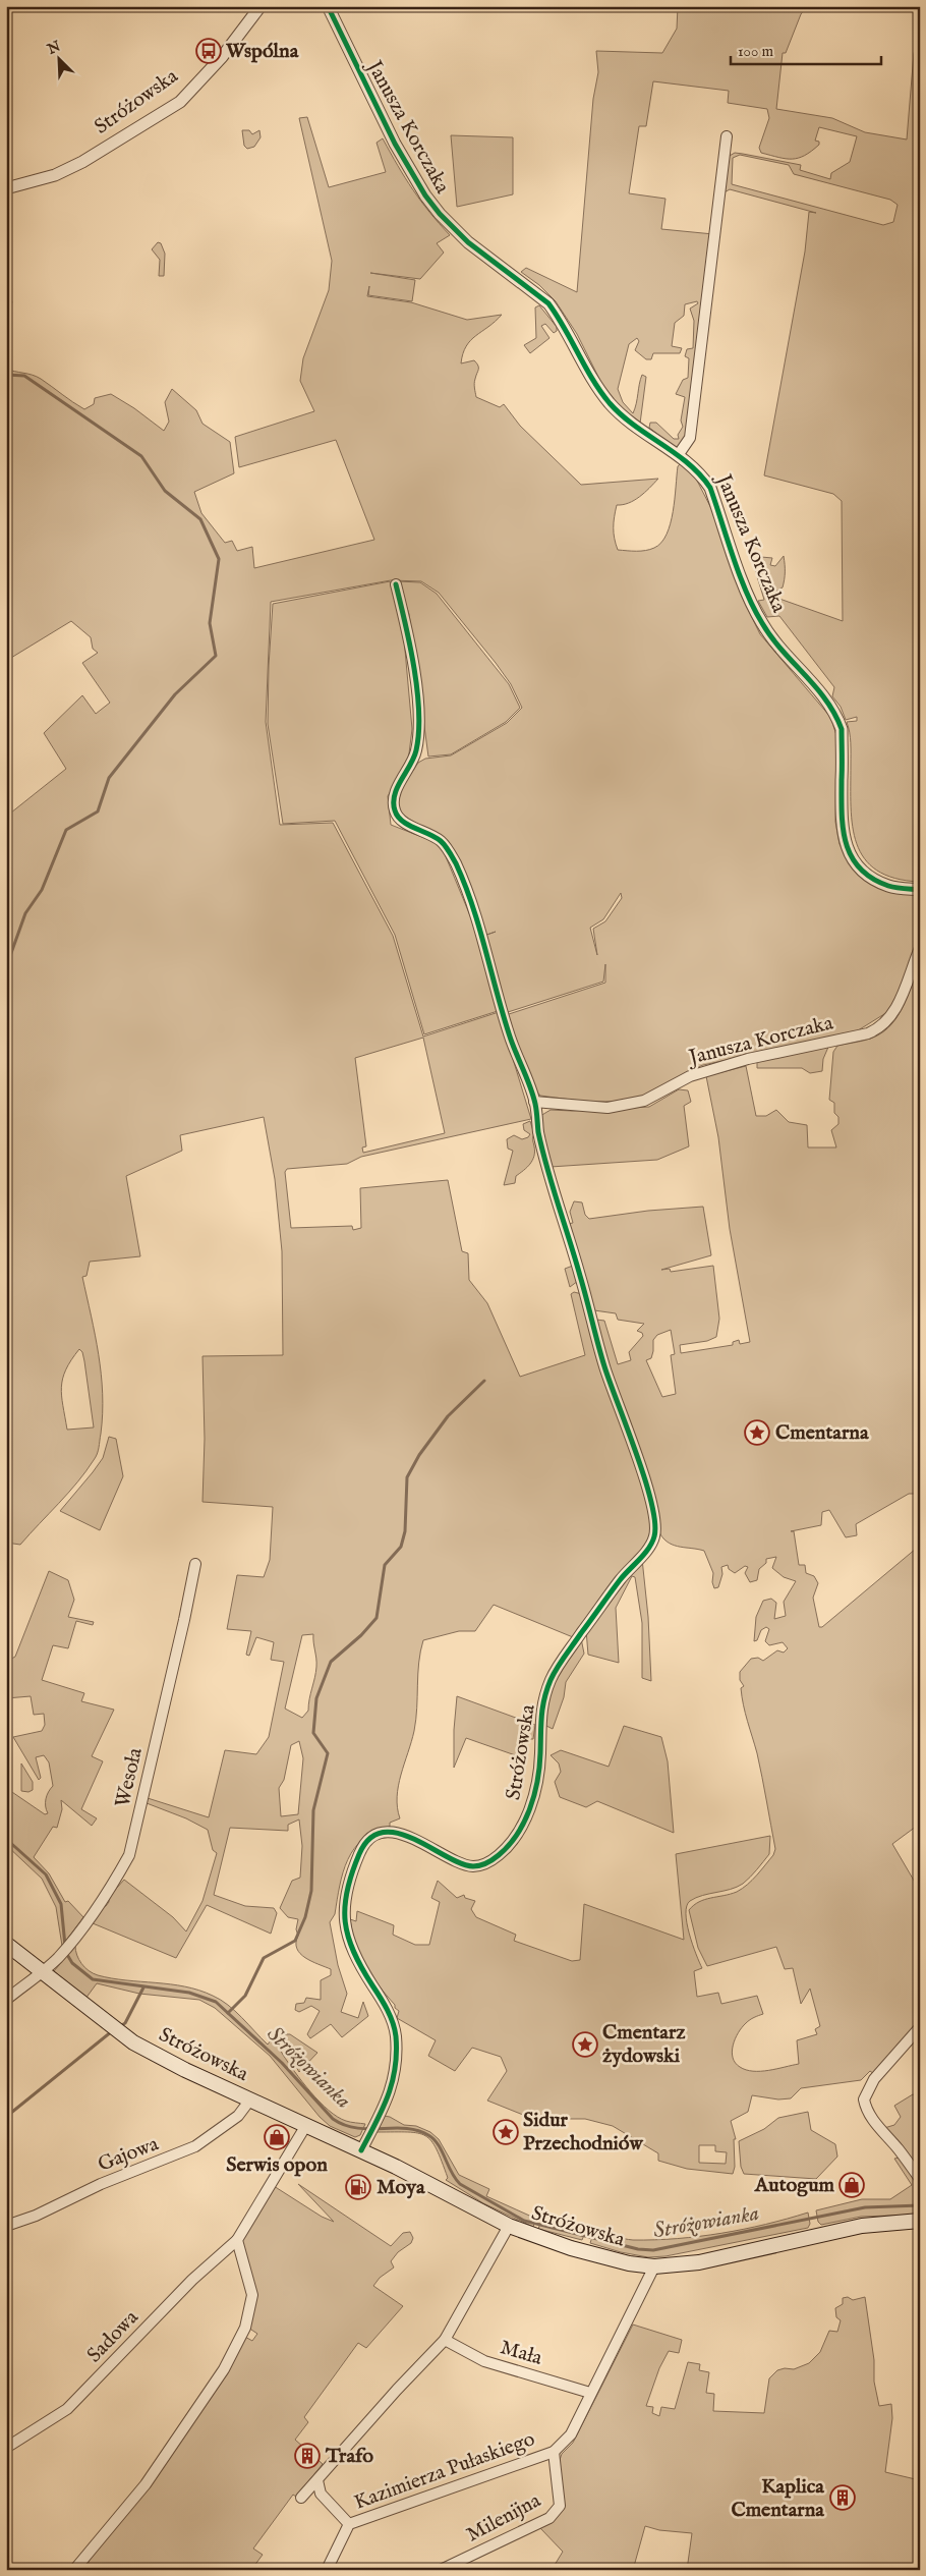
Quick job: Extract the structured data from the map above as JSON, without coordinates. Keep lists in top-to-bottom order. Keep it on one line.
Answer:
{"streets":{"main road":["Stróżowska"],"street":["Janusza Korczaka","Wesoła","Gajowa","Sadowa","Mała","Kazimierza Pułaskiego","Milenijna"]},"crossings":[["Stróżowska","Janusza Korczaka"],["Stróżowska","Wesoła"],["Stróżowska","Gajowa"],["Stróżowska","Sadowa"],["Stróżowska","Kazimierza Pułaskiego"],["Mała","Kazimierza Pułaskiego"],["Kazimierza Pułaskiego","Milenijna"]],"water":["Stróżowianka"],"places":{"bus stop":["Wspólna"],"place":["Cmentarna","Cmentarz żydowski","Sidur Przechodniów"],"shop":["Serwis opon","Autogum"],"fuel station":["Moya"],"building":["Trafo","Kaplica Cmentarna"]},"scale_bar":"100 m","north":"top left"}
